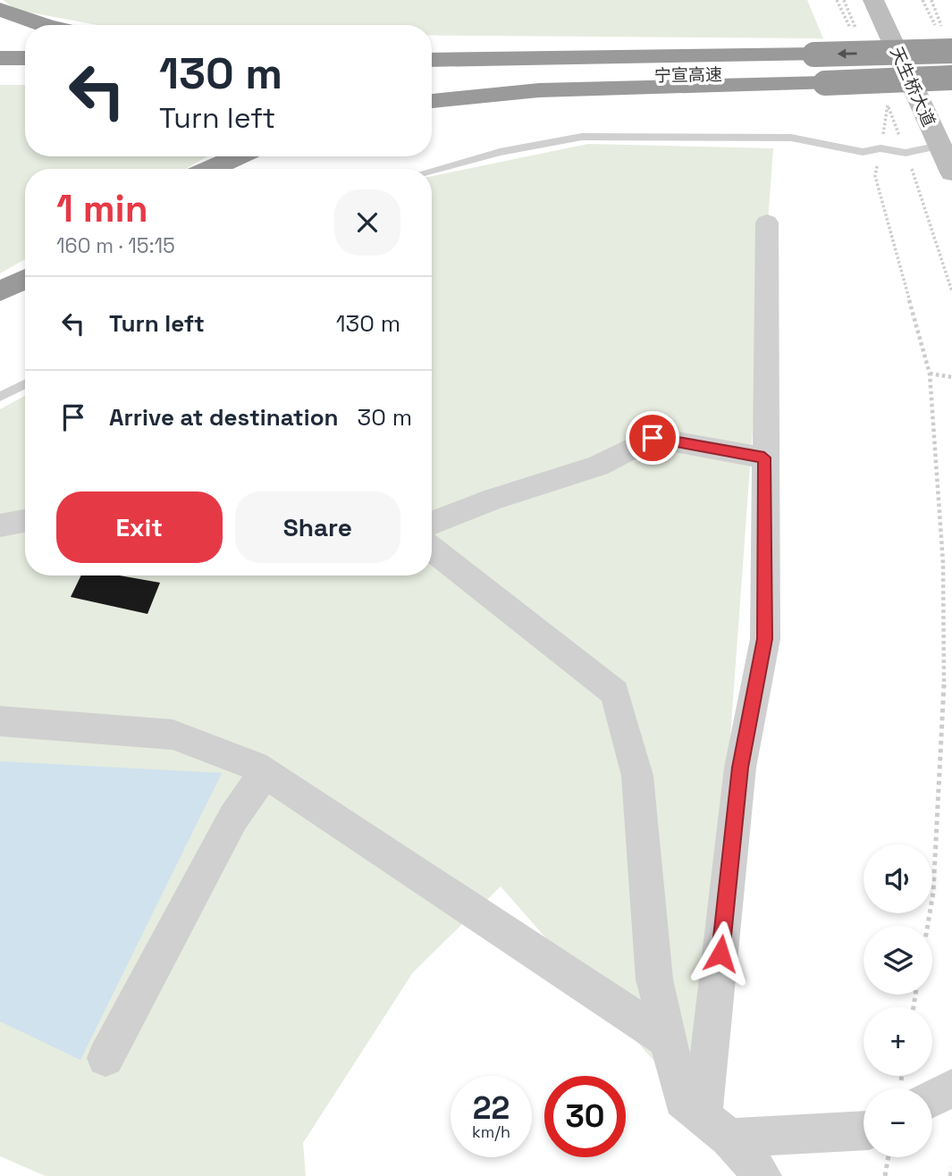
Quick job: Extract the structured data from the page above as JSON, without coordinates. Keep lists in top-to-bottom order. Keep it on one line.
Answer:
{"streets":{"highway":["宁宣高速"],"main road":["天生桥大道"]},"page":{"turn":["130 m","Turn left"],"heading":["1 min","160 m · 15:15"],"list":[{"name":"Turn left","value":"130 m"},{"name":"Arrive at destination","value":"30 m"}],"buttons":["Exit","Share"],"map_buttons":["+","−"],"speed":"22 km/h","limit":"30"}}
